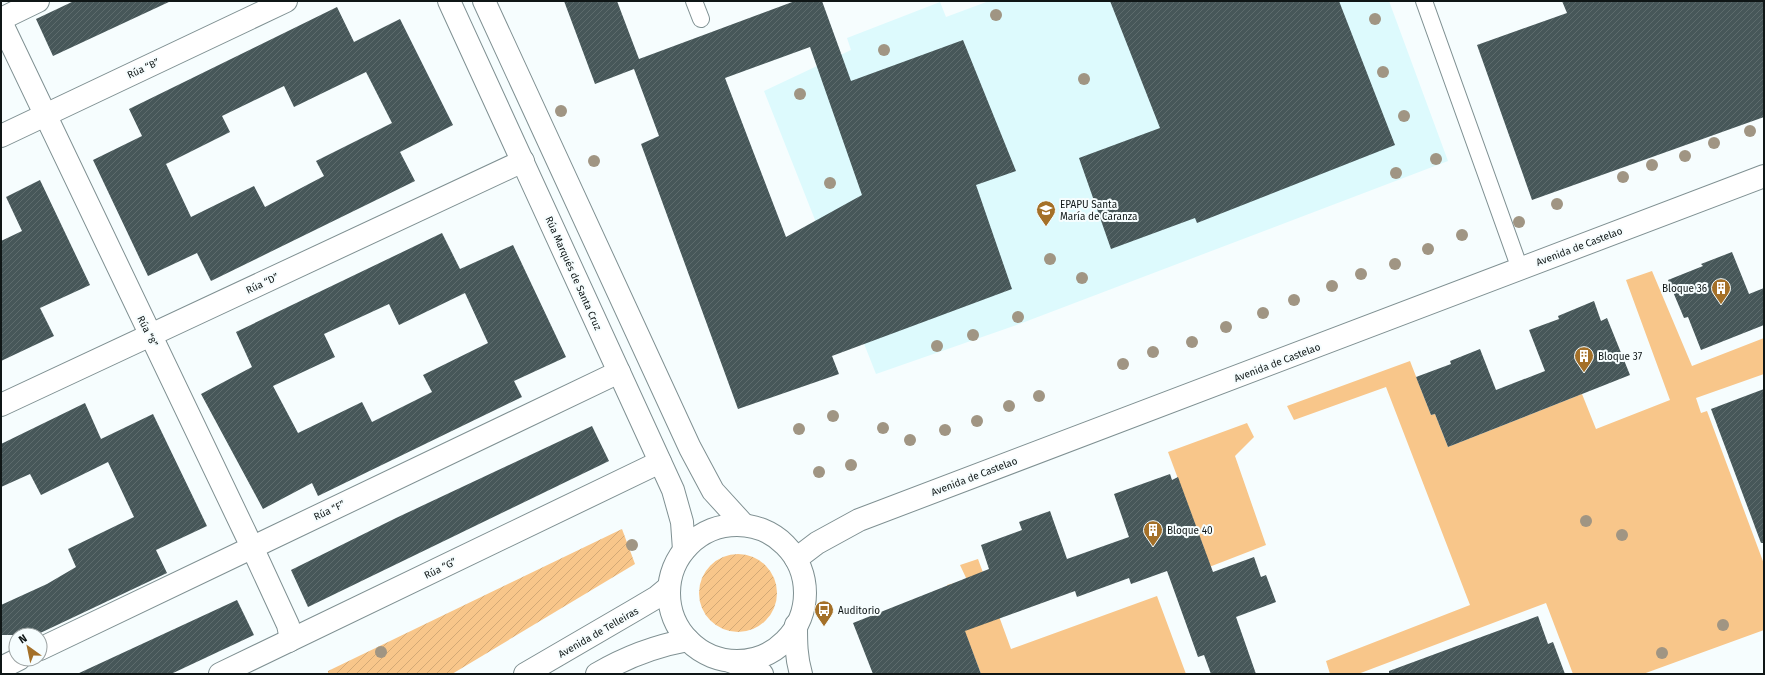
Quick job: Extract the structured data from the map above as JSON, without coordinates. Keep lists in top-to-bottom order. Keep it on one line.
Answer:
{"streets":{"street":["Rúa “B”","Avenida de Castelao","Rúa Marqués de Santa Cruz","Rúa “D”","Rúa “8”","Rúa “F”","Rúa “G”","Avenida de Telleiras"]},"crossings":[["Rúa “B”","Rúa “8”"],["Avenida de Castelao","Rúa Marqués de Santa Cruz"],["Avenida de Castelao","Avenida de Telleiras"],["Rúa Marqués de Santa Cruz","Rúa “D”"],["Rúa Marqués de Santa Cruz","Rúa “F”"],["Rúa Marqués de Santa Cruz","Rúa “G”"],["Rúa Marqués de Santa Cruz","Avenida de Telleiras"],["Rúa “D”","Rúa “8”"],["Rúa “8”","Rúa “F”"],["Rúa “8”","Rúa “G”"]],"places":{"school or university":["EPAPU Santa María de Caranza"],"building":["Bloque 36","Bloque 37","Bloque 40"],"bus stop":["Auditorio"]},"north":"top left"}
